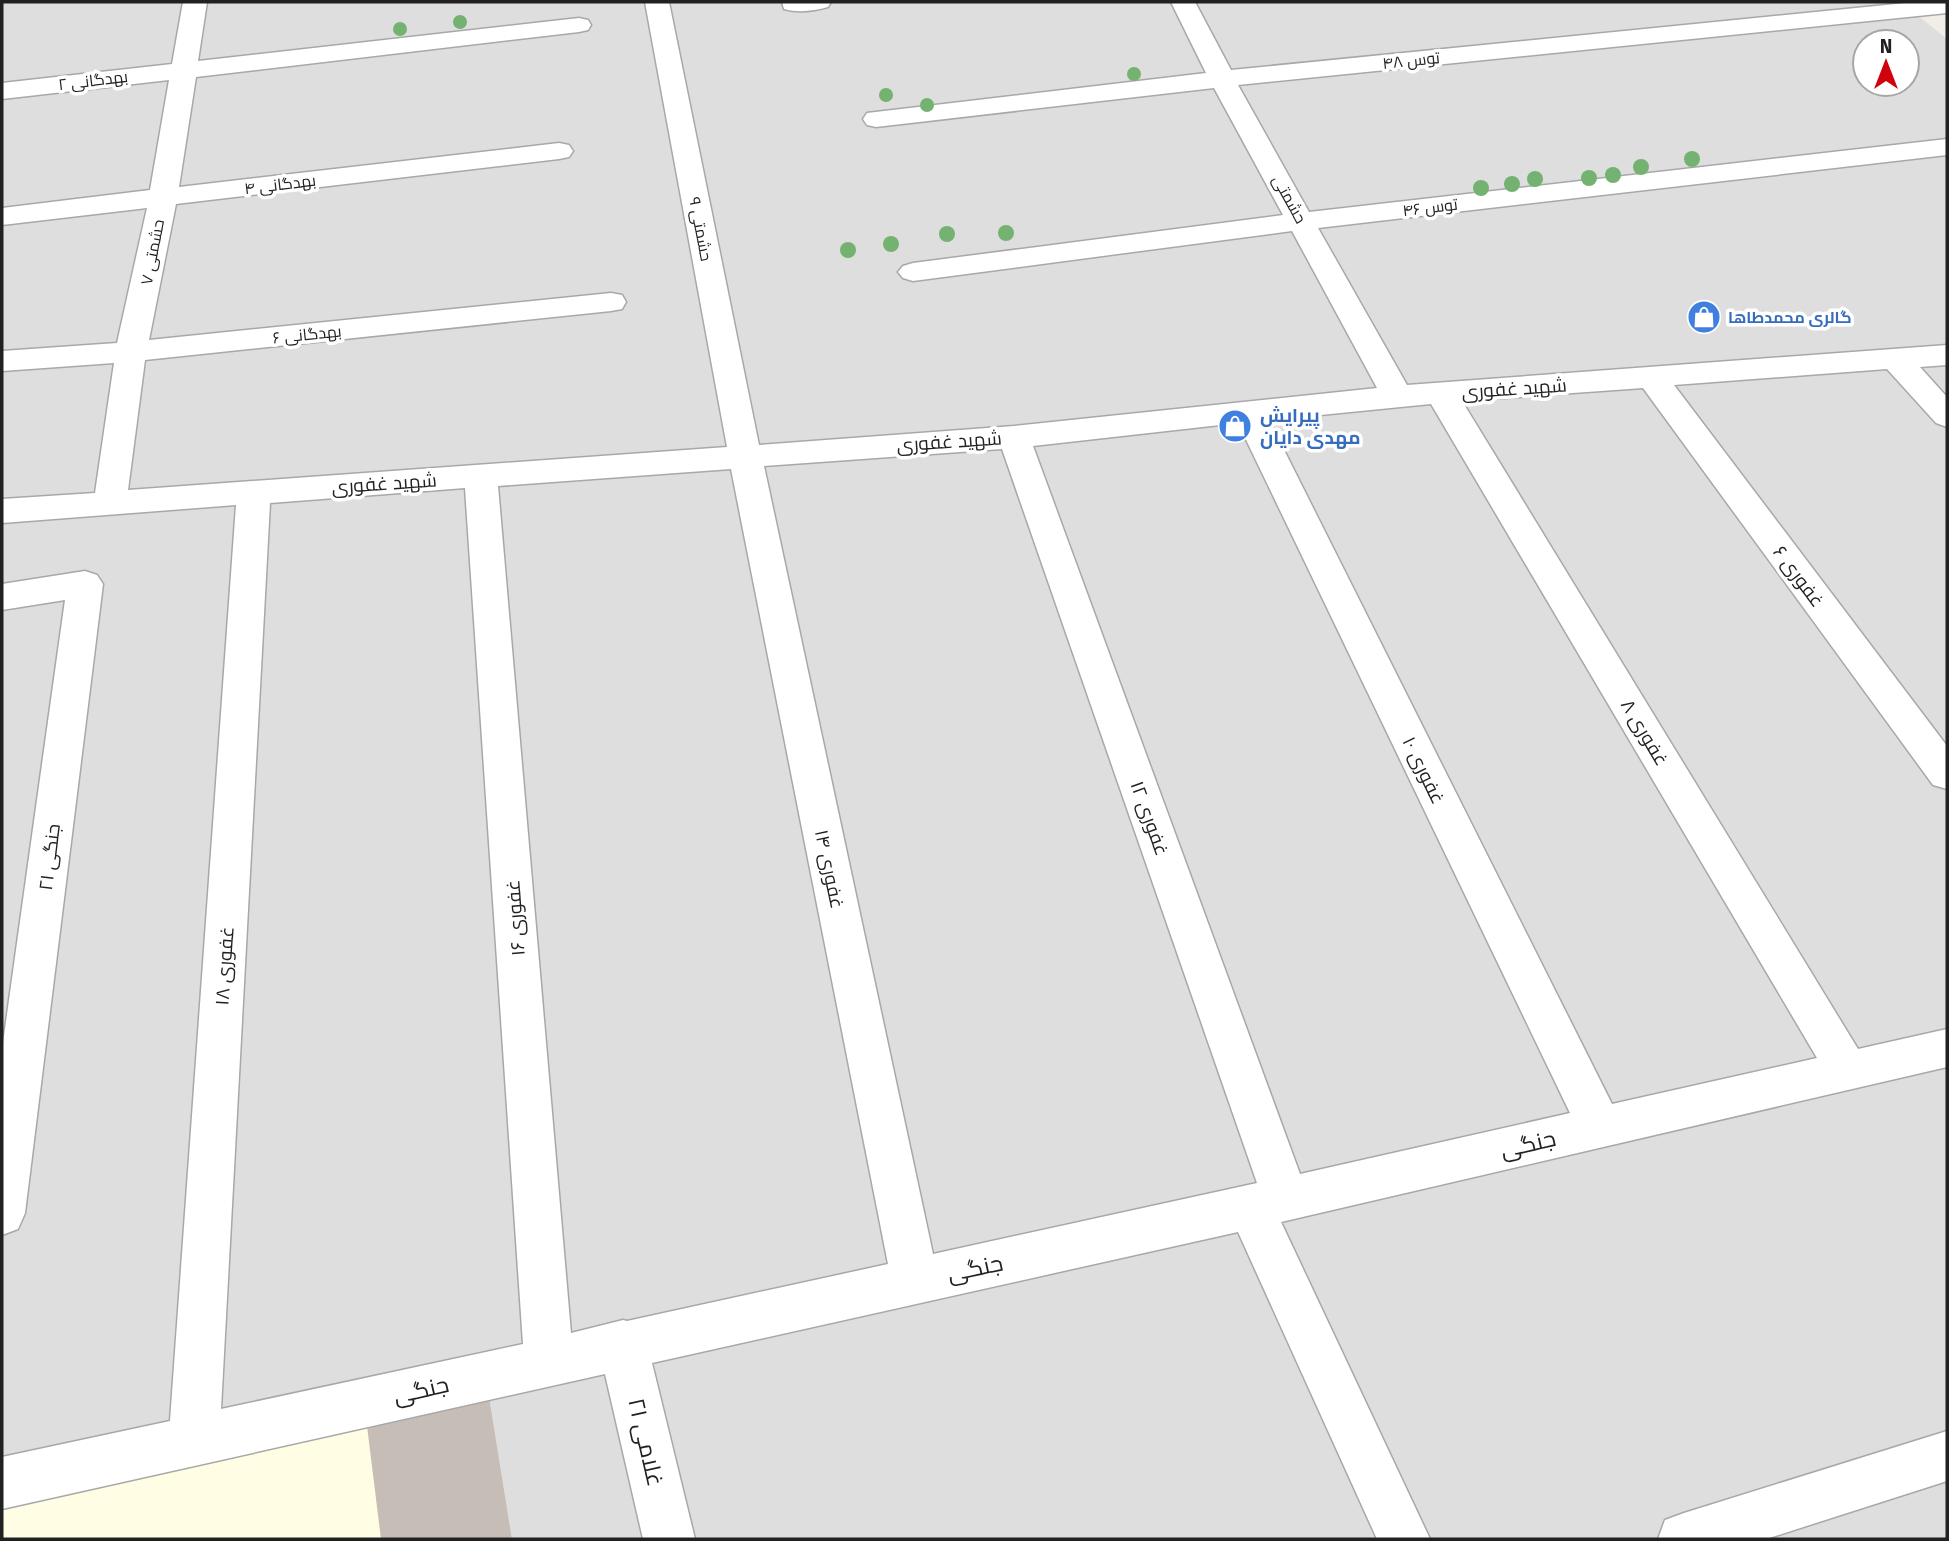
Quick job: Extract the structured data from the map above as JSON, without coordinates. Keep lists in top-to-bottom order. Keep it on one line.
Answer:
{"streets":{"street":["توس ۴۸","بهدگانی ۲","بهدگانی ۴","حشمتی","توس ۴۶","حشمتی ۹","حشمتی ۷","بهدگانی ۶","شهید غفوری","غفوری ۶","غفوری ۸","غفوری ۱۰","غفوری ۱۲","جنگی ۲۱","غفوری ۱۴","غفوری ۱۶","غفوری ۱۸","جنگی","غلامی ۲۱"]},"crossings":[["توس ۴۸","حشمتی"],["بهدگانی ۲","حشمتی ۷"],["بهدگانی ۴","حشمتی ۷"],["حشمتی","توس ۴۶"],["حشمتی","شهید غفوری"],["حشمتی ۹","شهید غفوری"],["حشمتی ۹","غفوری ۱۴"],["حشمتی ۷","بهدگانی ۶"],["حشمتی ۷","شهید غفوری"],["شهید غفوری","غفوری ۶"],["شهید غفوری","غفوری ۸"],["شهید غفوری","غفوری ۱۰"],["شهید غفوری","غفوری ۱۲"],["شهید غفوری","غفوری ۱۴"],["شهید غفوری","غفوری ۱۶"],["شهید غفوری","غفوری ۱۸"],["غفوری ۸","جنگی"],["غفوری ۱۰","جنگی"],["غفوری ۱۲","جنگی"],["غفوری ۱۴","جنگی"],["غفوری ۱۶","جنگی"],["غفوری ۱۸","جنگی"],["جنگی","غلامی ۲۱"]],"places":{"shop":["گالری محمدطاها","پیرایش مهدی دایان"]},"north":"top"}
